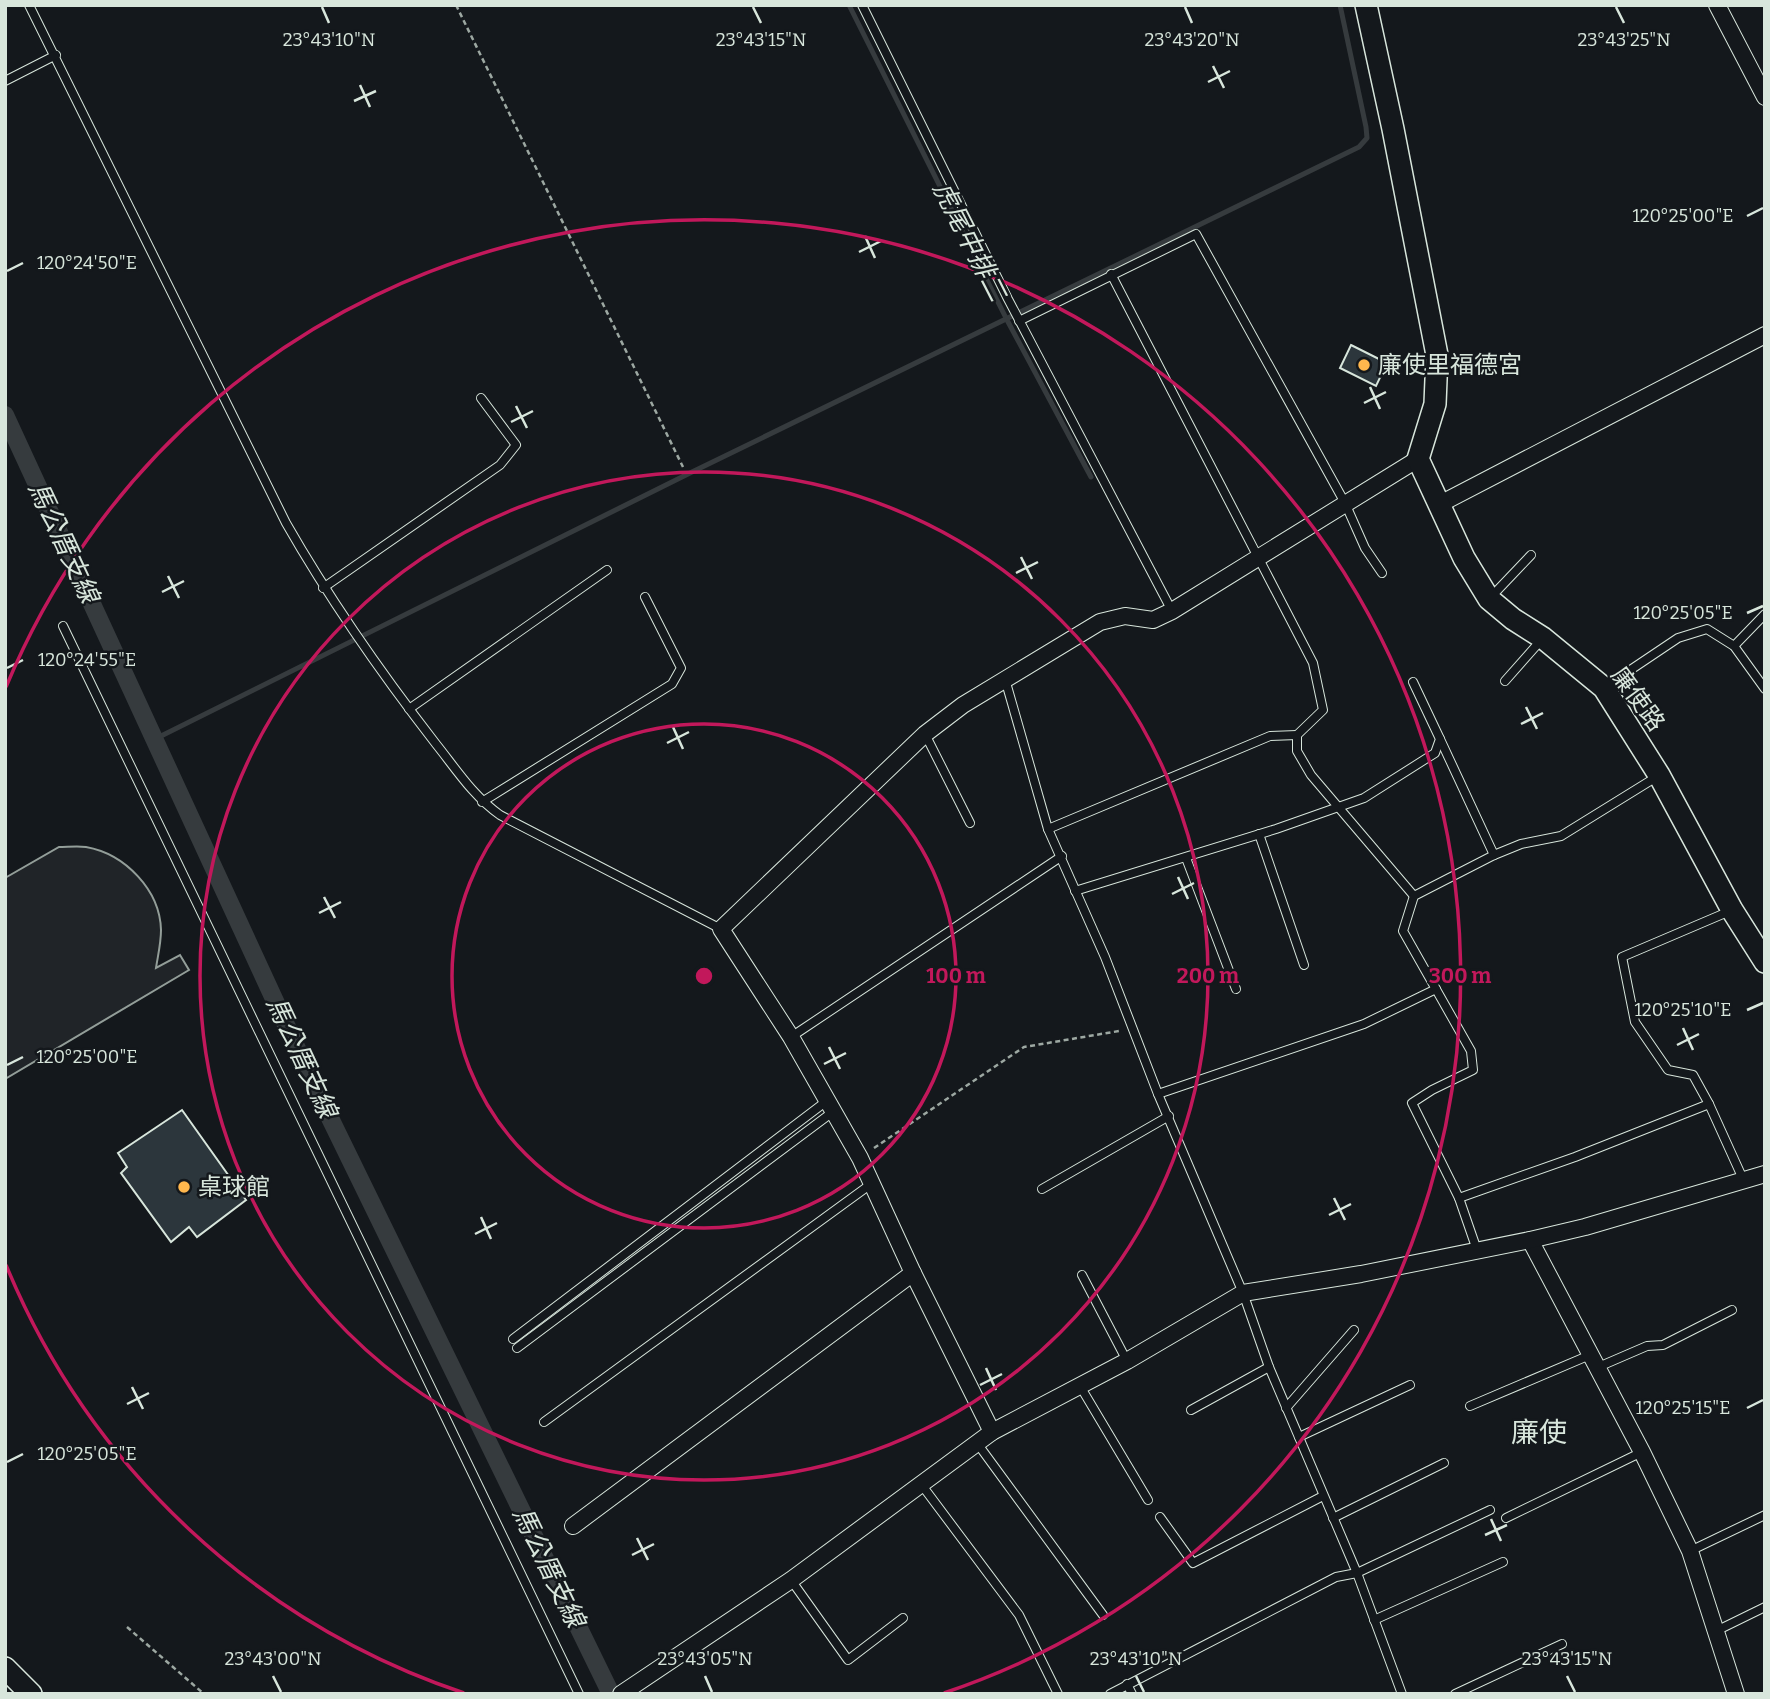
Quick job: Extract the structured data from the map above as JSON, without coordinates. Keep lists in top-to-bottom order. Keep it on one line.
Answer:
{"streets":{"street":["廉使路"]},"districts":["廉使"],"water":["虎尾中排二","馬公厝支線"],"places":["廉使里福德宮","桌球館"],"coordinates":["23°43'10\"N","23°43'15\"N","23°43'20\"N","23°43'25\"N","120°25'00\"E","120°24'50\"E","120°25'05\"E","120°24'55\"E","120°25'10\"E","120°25'15\"E","23°43'00\"N","23°43'05\"N"],"rings":["100 m","200 m","300 m"]}
